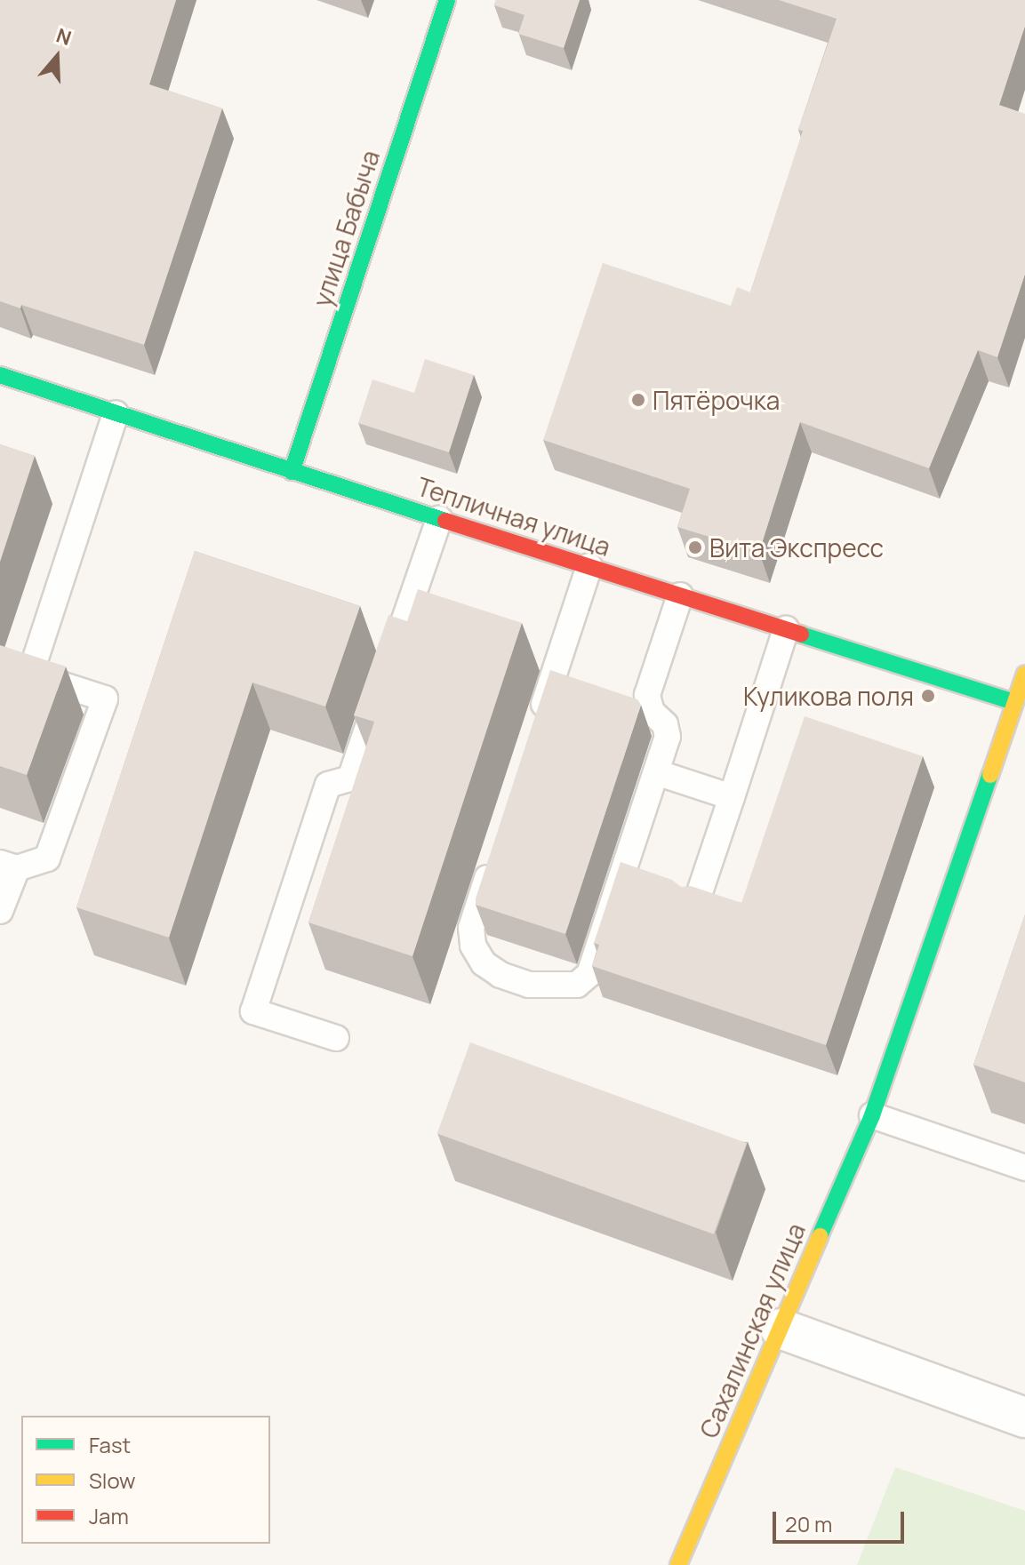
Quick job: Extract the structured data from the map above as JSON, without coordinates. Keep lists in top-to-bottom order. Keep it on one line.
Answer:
{"streets":{"street":["улица Бабыча","Тепличная улица","Сахалинская улица"]},"crossings":[["улица Бабыча","Тепличная улица"],["Тепличная улица","Сахалинская улица"]],"places":["Пятёрочка","Вита Экспресс","Куликова поля"],"legend":["Fast","Slow","Jam"],"scale_bar":"20 m","north":"top"}
